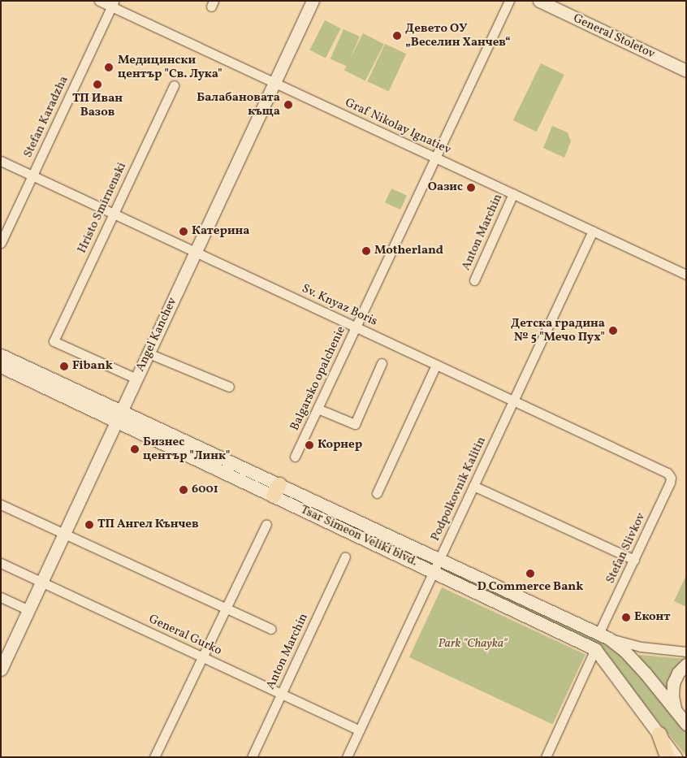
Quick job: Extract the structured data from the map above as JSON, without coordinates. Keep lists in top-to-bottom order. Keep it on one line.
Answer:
{"streets":{"main road":["General Stoletov","Angel Kanchev","Tsar Simeon Veliki blvd."],"street":["Stefan Karadzha","Graf Nikolay Ignatiev","Hristo Smirnenski","Anton Marchin","Sv. Knyaz Boris","Balgarsko opalchenie","Podpolkovnik Kalitin","Stefan Slivkov","General Gurko"]},"crossings":[["Stefan Karadzha","Graf Nikolay Ignatiev"],["Stefan Karadzha","Sv. Knyaz Boris"],["Graf Nikolay Ignatiev","Anton Marchin"],["Graf Nikolay Ignatiev","Angel Kanchev"],["Graf Nikolay Ignatiev","Balgarsko opalchenie"],["Graf Nikolay Ignatiev","Podpolkovnik Kalitin"],["Hristo Smirnenski","Sv. Knyaz Boris"],["Hristo Smirnenski","Angel Kanchev"],["Anton Marchin","General Gurko"],["Sv. Knyaz Boris","Angel Kanchev"],["Sv. Knyaz Boris","Balgarsko opalchenie"],["Sv. Knyaz Boris","Podpolkovnik Kalitin"],["Sv. Knyaz Boris","Stefan Slivkov"],["Angel Kanchev","Tsar Simeon Veliki blvd."],["Angel Kanchev","General Gurko"],["Podpolkovnik Kalitin","Tsar Simeon Veliki blvd."],["Podpolkovnik Kalitin","General Gurko"],["Tsar Simeon Veliki blvd.","Stefan Slivkov"]],"parks":["Park \"Chayka\""],"places":["Девето ОУ „Веселин Ханчев“","Медицински център \"Св. Лука\"","ТП Иван Вазов","Балабановата къща","Оазис","Катерина","Motherland","Детска градина № 5 \"Мечо Пух\"","Fibank","Корнер","Бизнес център \"Линк\"","6001","ТП Ангел Кънчев","D Commerce Bank","Еконт"]}
